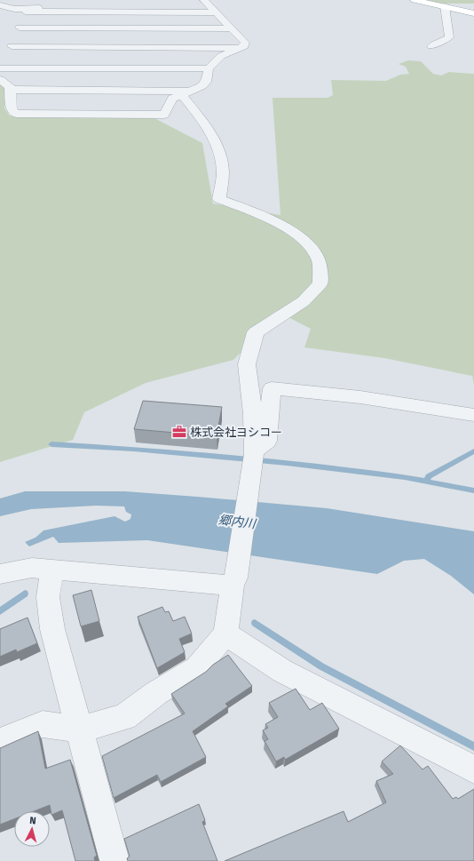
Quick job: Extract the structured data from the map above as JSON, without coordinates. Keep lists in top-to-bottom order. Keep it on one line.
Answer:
{"water":["郷内川"],"places":{"office":["株式会社ヨシコー"]},"north":"top"}
